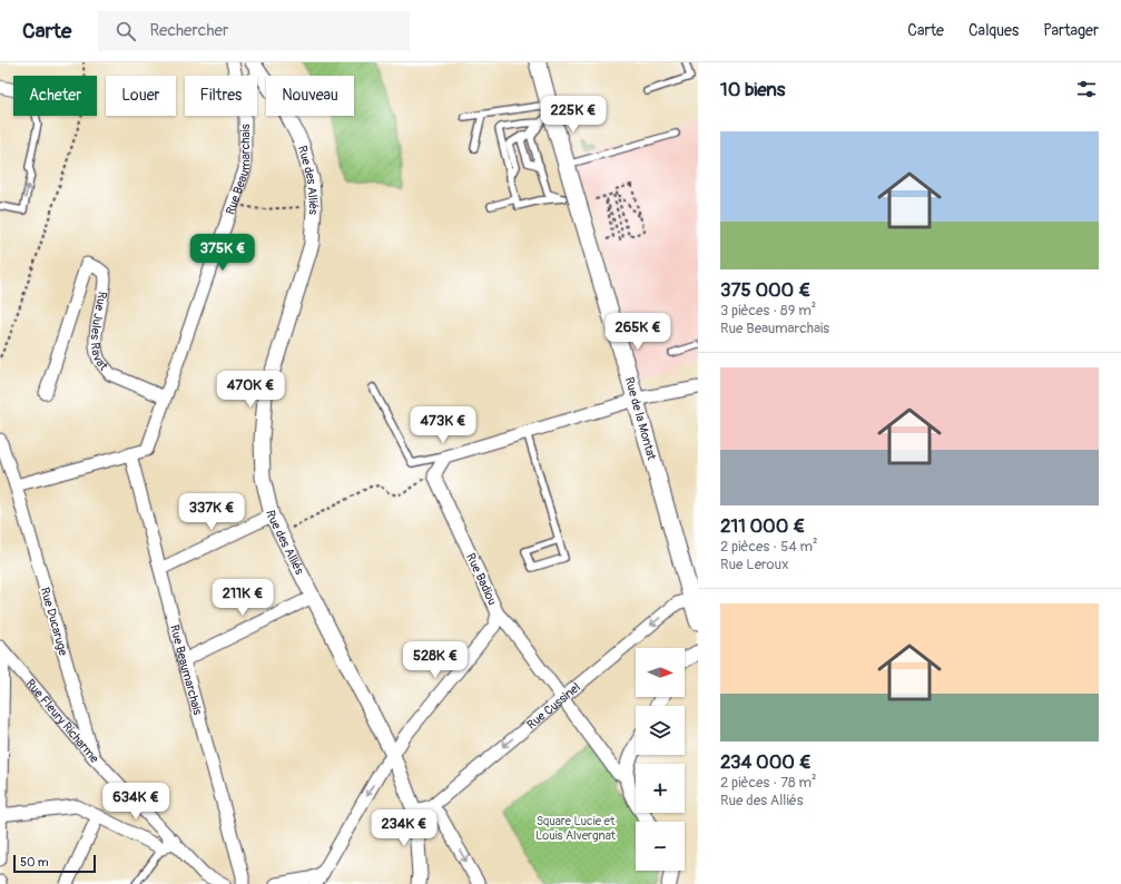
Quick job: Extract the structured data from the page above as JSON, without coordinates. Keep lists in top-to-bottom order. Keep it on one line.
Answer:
{"streets":{"main road":["Rue de la Montat"],"street":["Rue Beaumarchais","Rue des Alliés","Rue Jules Ravat","Rue Badiou","Rue Ducaruge","Rue Cussinel","Rue Fleury Richarme"]},"crossings":[["Rue Beaumarchais","Rue Jules Ravat"],["Rue des Alliés","Rue Badiou"],["Rue des Alliés","Rue Cussinel"],["Rue de la Montat","Rue Cussinel"],["Rue Ducaruge","Rue Fleury Richarme"]],"one_way":["Rue Cussinel"],"parks":["Square Lucie et Louis Alvergnat"],"scale_bar":"50 m","north":"right","page":{"header":"Carte","search":"Rechercher","nav":["Carte","Calques","Partager"],"heading":"10 biens","chip":["Acheter","Louer","Filtres","Nouveau"],"price":["225K €","375K €","265K €","470K €","473K €","337K €","211K €","528K €","634K €","234K €"],"list":[{"name":"375 000 €","note":"3 pièces · 89 m² · Rue Beaumarchais"},{"name":"211 000 €","note":"2 pièces · 54 m² · Rue Leroux"},{"name":"234 000 €","note":"2 pièces · 78 m² · Rue des Alliés"}],"map_buttons":["+","−"],"scale":"50 m"}}
